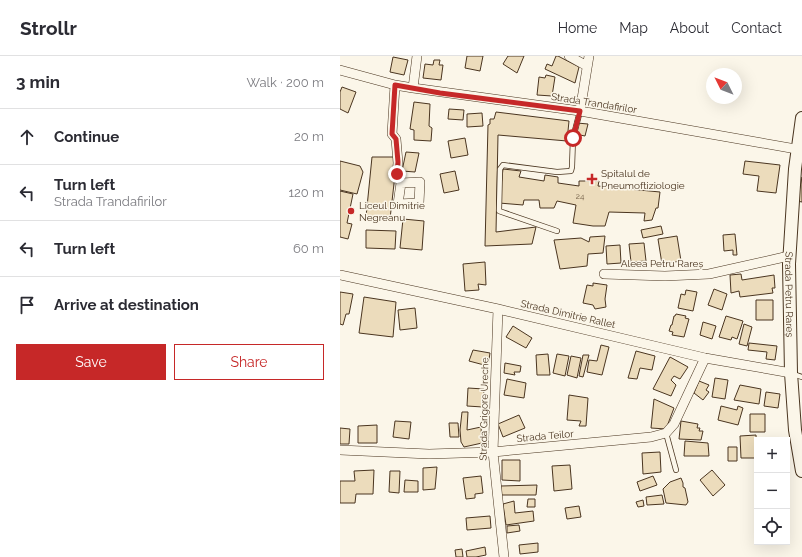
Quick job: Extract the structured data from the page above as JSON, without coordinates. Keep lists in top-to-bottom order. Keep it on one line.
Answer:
{"streets":{"street":["Strada Trandafirilor","Aleea Petru Rareș","Strada Petru Rareș","Strada Dimitrie Rallet","Strada Grigore Ureche","Strada Teilor"]},"crossings":[["Strada Trandafirilor","Strada Petru Rareș"],["Aleea Petru Rareș","Strada Petru Rareș"],["Strada Petru Rareș","Strada Dimitrie Rallet"],["Strada Dimitrie Rallet","Strada Grigore Ureche"],["Strada Grigore Ureche","Strada Teilor"]],"places":{"health":["Spitalul de Pneumoftiziologie"],"other":["Liceul Dimitrie Negreanu"]},"house_numbers":["24"],"north":"top left","page":{"header":"Strollr","nav":["Home","Map","About","Contact"],"heading":["3 min","Walk · 200 m"],"list":[["Continue","20 m"],["Turn left","Strada Trandafirilor","120 m"],["Turn left","60 m"],"Arrive at destination"],"buttons":["Save","Share"],"map_buttons":["+","−"]}}
